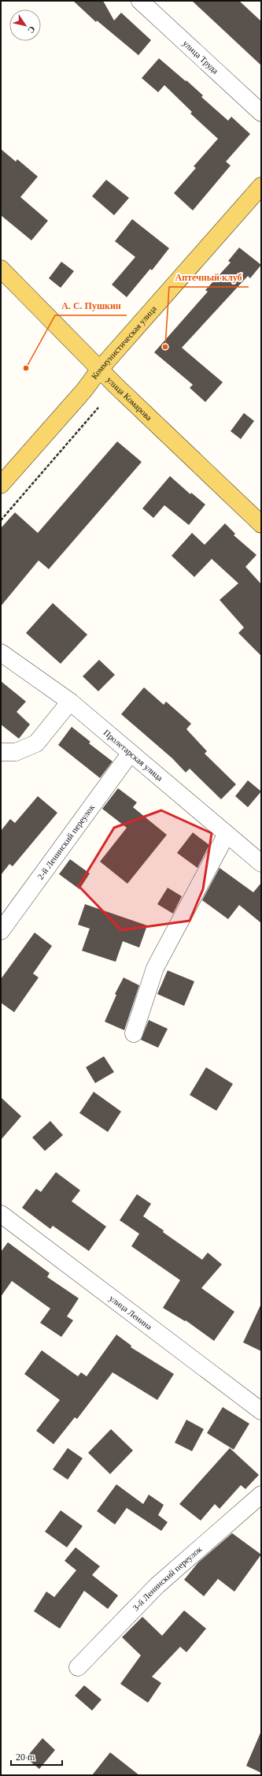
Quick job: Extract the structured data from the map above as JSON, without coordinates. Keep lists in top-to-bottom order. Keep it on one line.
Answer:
{"streets":{"main road":["Коммунистическая улица","улица Комарова"],"street":["улица Труда","Пролетарская улица","2-й Ленинский переулок","улица Ленина","3-й Ленинский переулок"]},"crossings":[["Коммунистическая улица","улица Комарова"],["Пролетарская улица","2-й Ленинский переулок"]],"places":["Аптечный клуб","А. С. Пушкин"],"scale_bar":"20 m","north":"bottom right"}
